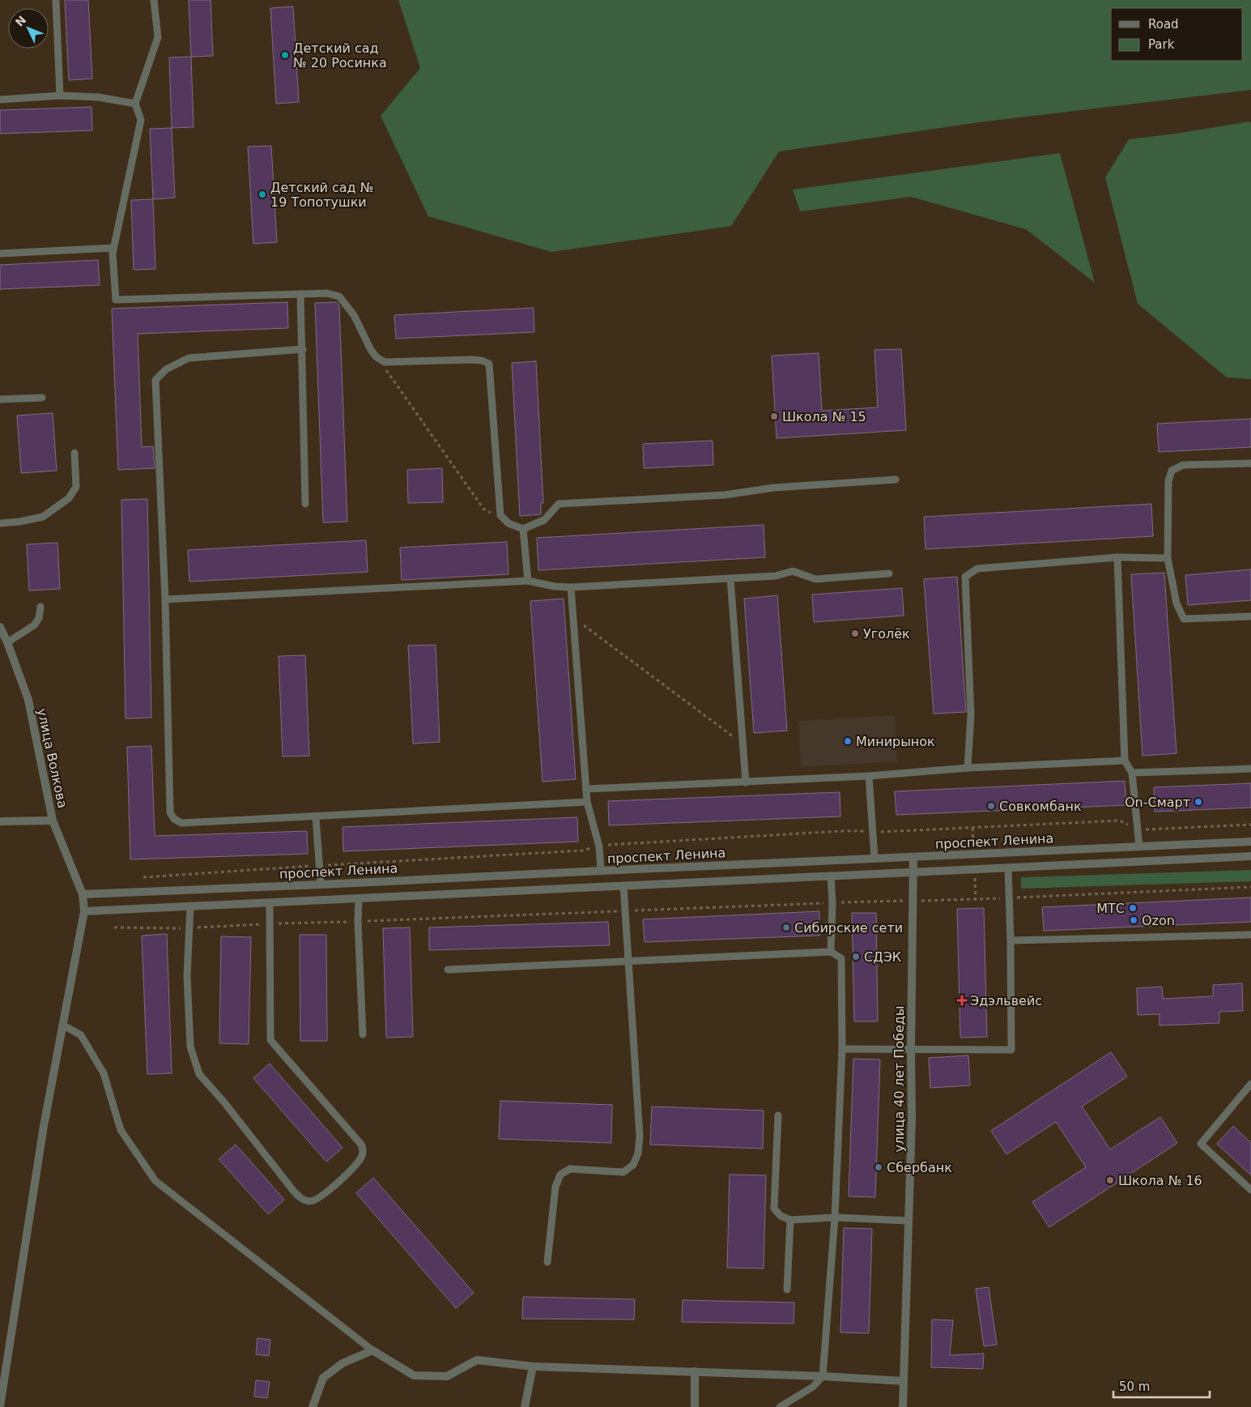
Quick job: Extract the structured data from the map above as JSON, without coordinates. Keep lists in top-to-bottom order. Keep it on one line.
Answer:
{"streets":{"street":["улица Волкова","проспект Ленина","улица 40 лет Победы"]},"crossings":[["улица Волкова","проспект Ленина"],["проспект Ленина","улица 40 лет Победы"]],"places":{"other":["Детский сад № 20 Росинка","Детский сад № 19 Топотушки","Школа № 15","Уголёк","Минирынок","On-Смарт","Совкомбанк","МТС","Ozon","Сибирские сети","СДЭК","Сбербанк","Школа № 16"],"health":["Эдэльвейс"]},"legend":["Road","Park"],"scale_bar":"50 m","north":"top left"}
